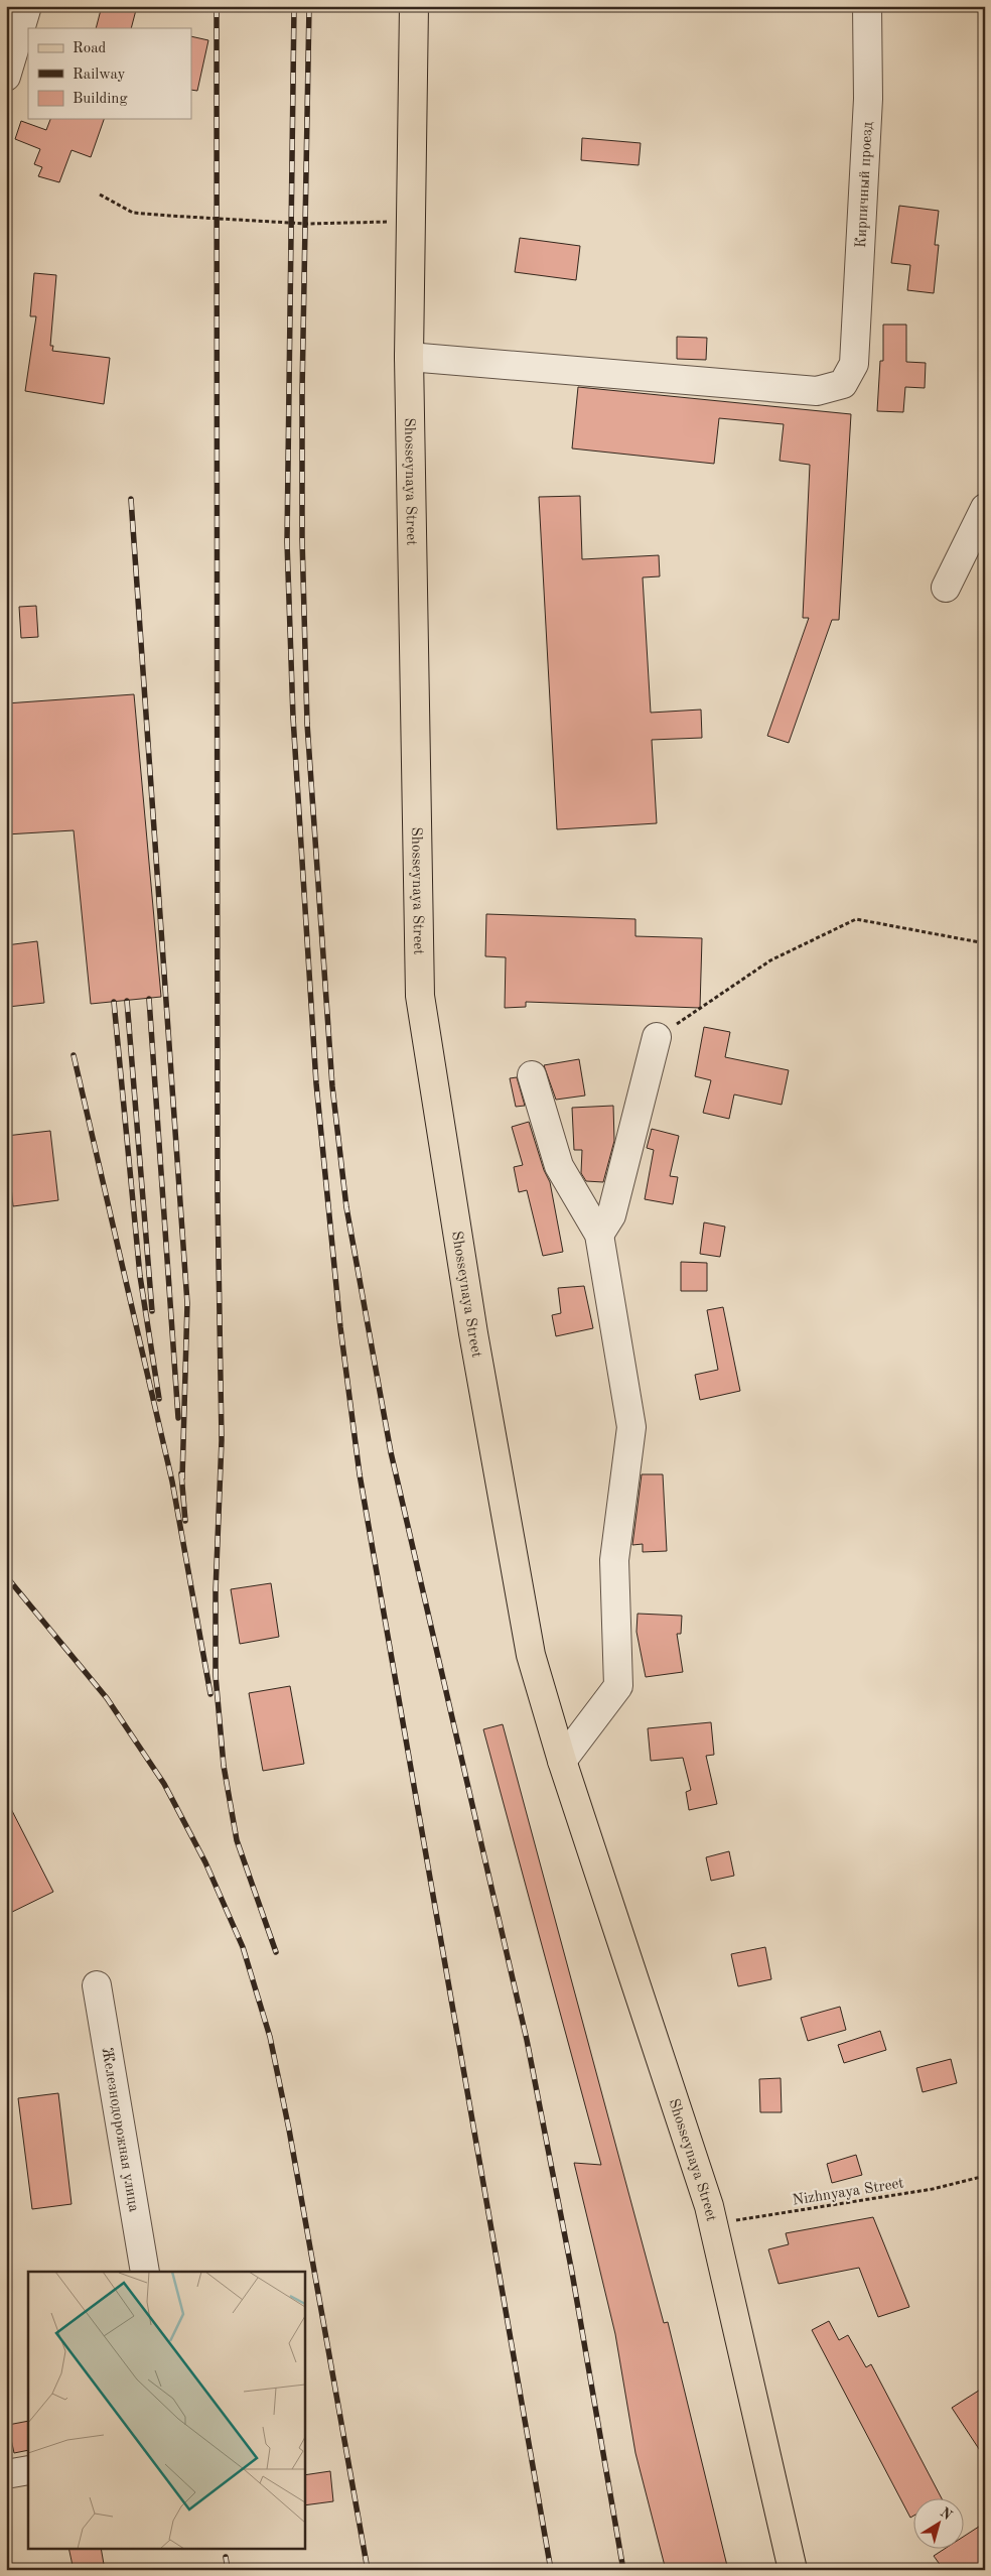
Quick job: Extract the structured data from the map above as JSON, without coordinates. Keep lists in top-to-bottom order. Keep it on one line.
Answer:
{"streets":{"main road":["Shosseynaya Street"],"street":["Кирпичный проезд","Железнодорожная улица"],"path":["Nizhnyaya Street"]},"crossings":[["Кирпичный проезд","Shosseynaya Street"],["Shosseynaya Street","Nizhnyaya Street"]],"legend":["Road","Railway","Building"],"north":"top right"}
